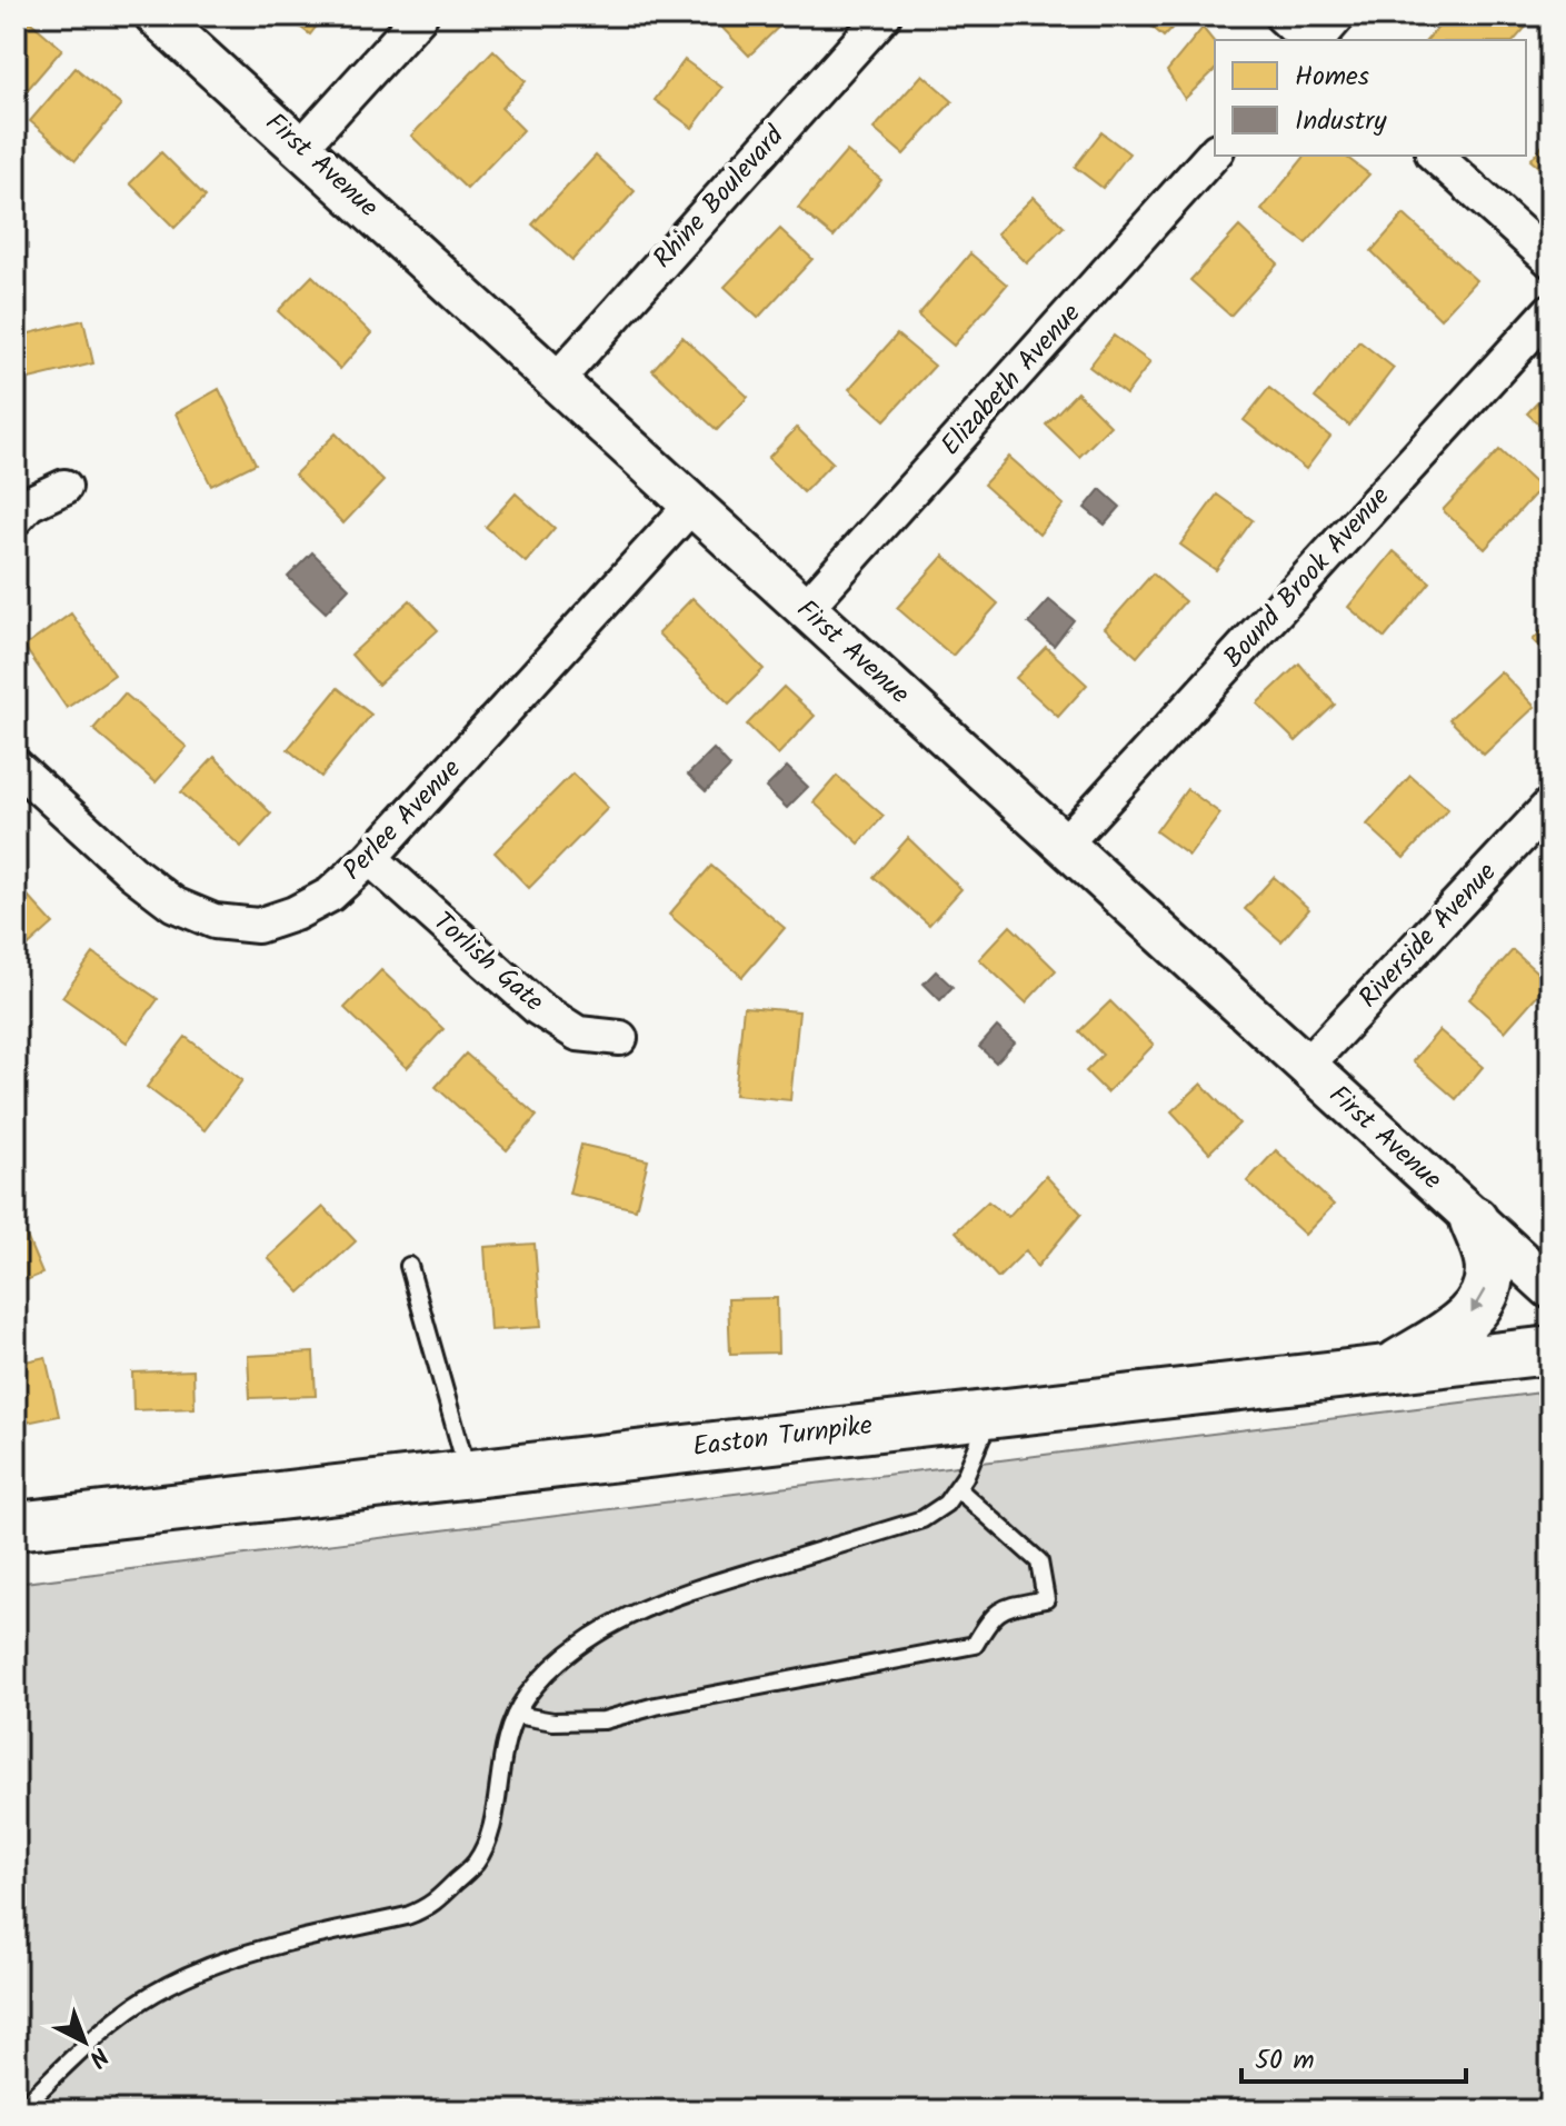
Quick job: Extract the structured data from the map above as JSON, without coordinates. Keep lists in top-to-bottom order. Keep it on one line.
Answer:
{"streets":{"main road":["Easton Turnpike"],"street":["First Avenue","Rhine Boulevard","Elizabeth Avenue","Bound Brook Avenue","Perlee Avenue","Riverside Avenue","Torlish Gate"]},"crossings":[["First Avenue","Rhine Boulevard"],["First Avenue","Elizabeth Avenue"],["First Avenue","Bound Brook Avenue"],["First Avenue","Perlee Avenue"],["First Avenue","Riverside Avenue"],["Perlee Avenue","Torlish Gate"]],"legend":["Homes","Industry"],"scale_bar":"50 m","north":"bottom right"}
